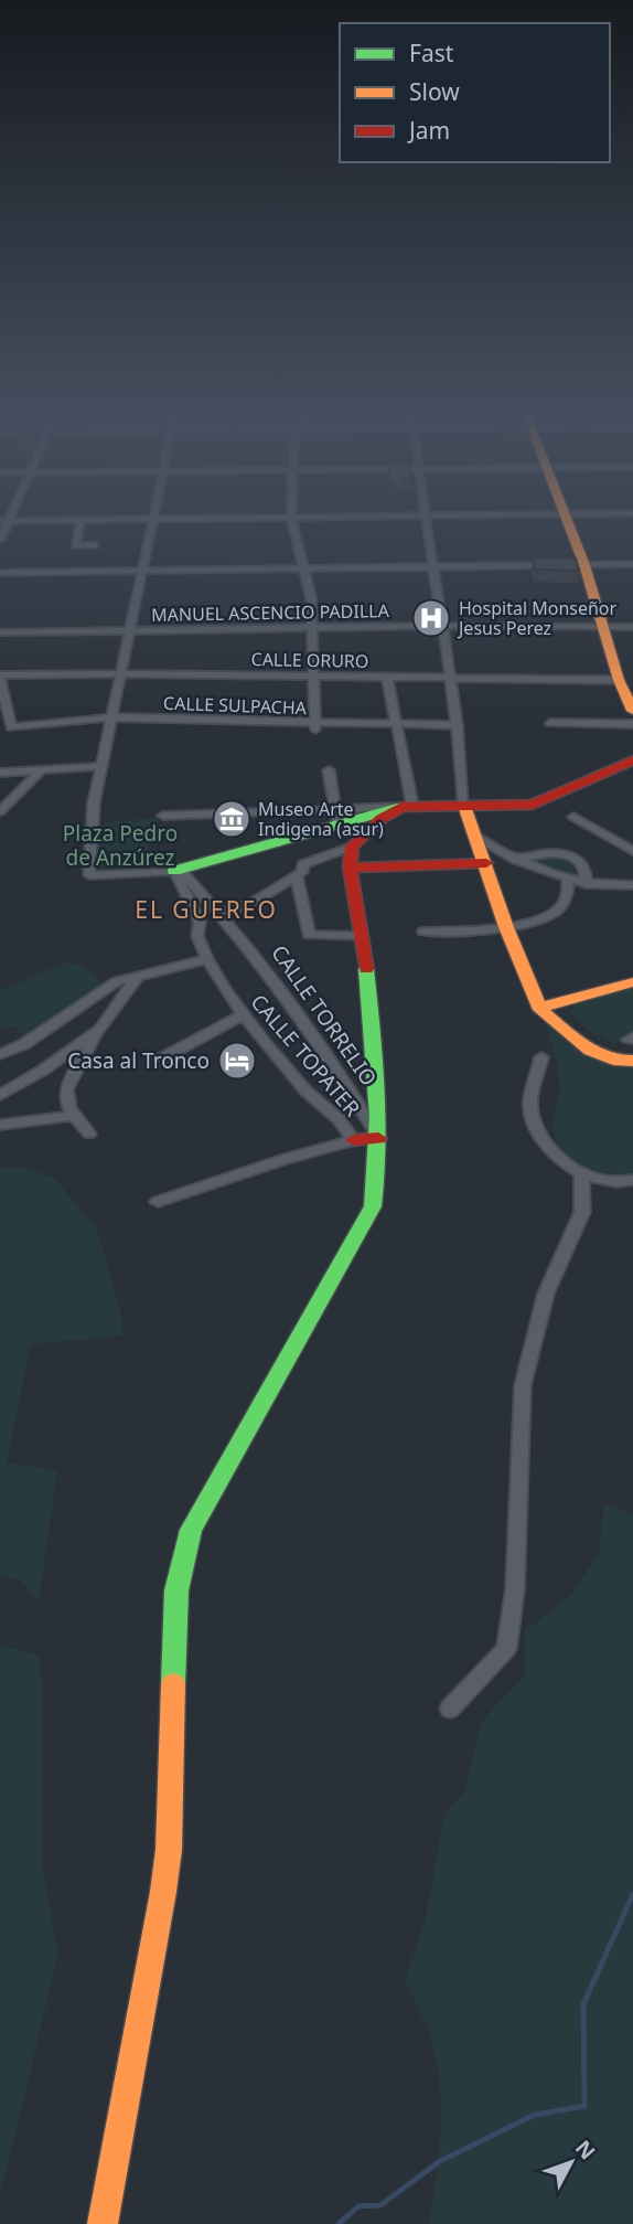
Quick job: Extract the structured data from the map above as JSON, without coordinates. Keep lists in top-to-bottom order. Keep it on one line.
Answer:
{"streets":{"street":["MANUEL ASCENCIO PADILLA","CALLE ORURO","CALLE SULPACHA","CALLE TORRELIO","CALLE TOPATER"]},"crossings":[["CALLE ORURO","CALLE SULPACHA"],["CALLE TORRELIO","CALLE TOPATER"]],"districts":["EL GUEREO"],"parks":["Plaza Pedro de Anzúrez"],"places":{"hospital":["Hospital Monseñor Jesus Perez"],"museum":["Museo Arte Indigena (asur)"],"hotel":["Casa al Tronco"]},"legend":["Fast","Slow","Jam"],"north":"top right"}
